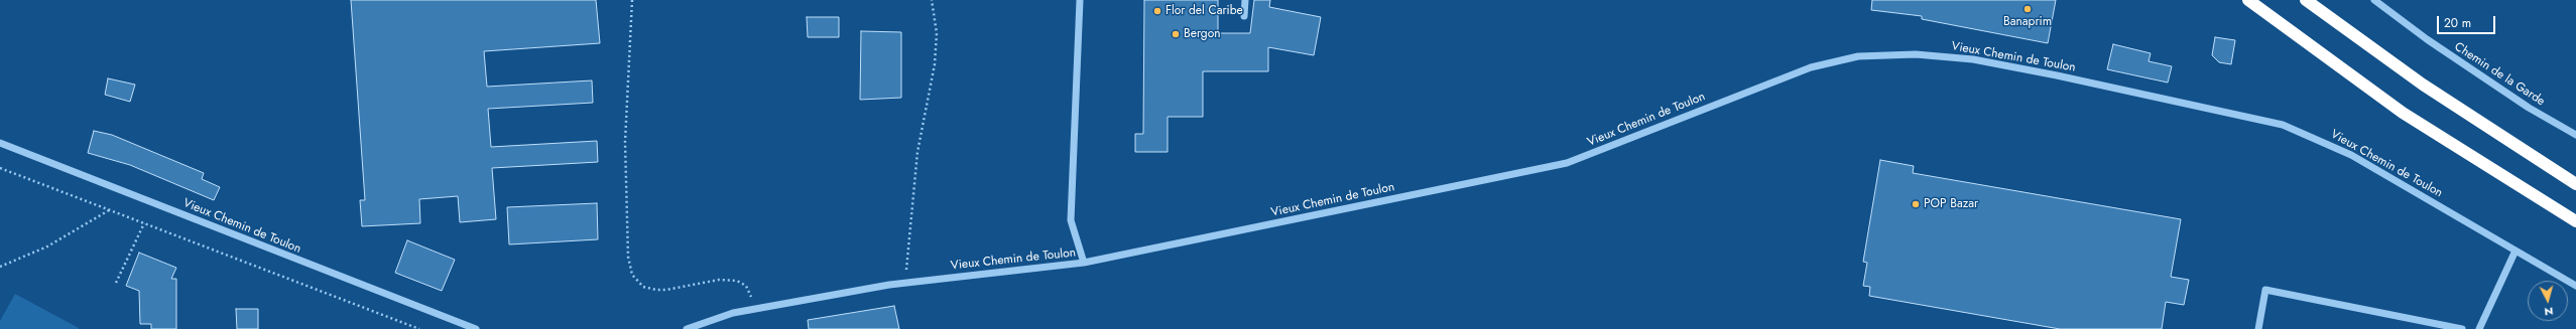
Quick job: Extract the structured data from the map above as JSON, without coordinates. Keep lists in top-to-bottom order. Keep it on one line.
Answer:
{"streets":{"street":["Vieux Chemin de Toulon","Chemin de la Garde"]},"places":["Banaprim","Flor del Caribe","Bergon","POP Bazar"],"scale_bar":"20 m","north":"bottom"}
